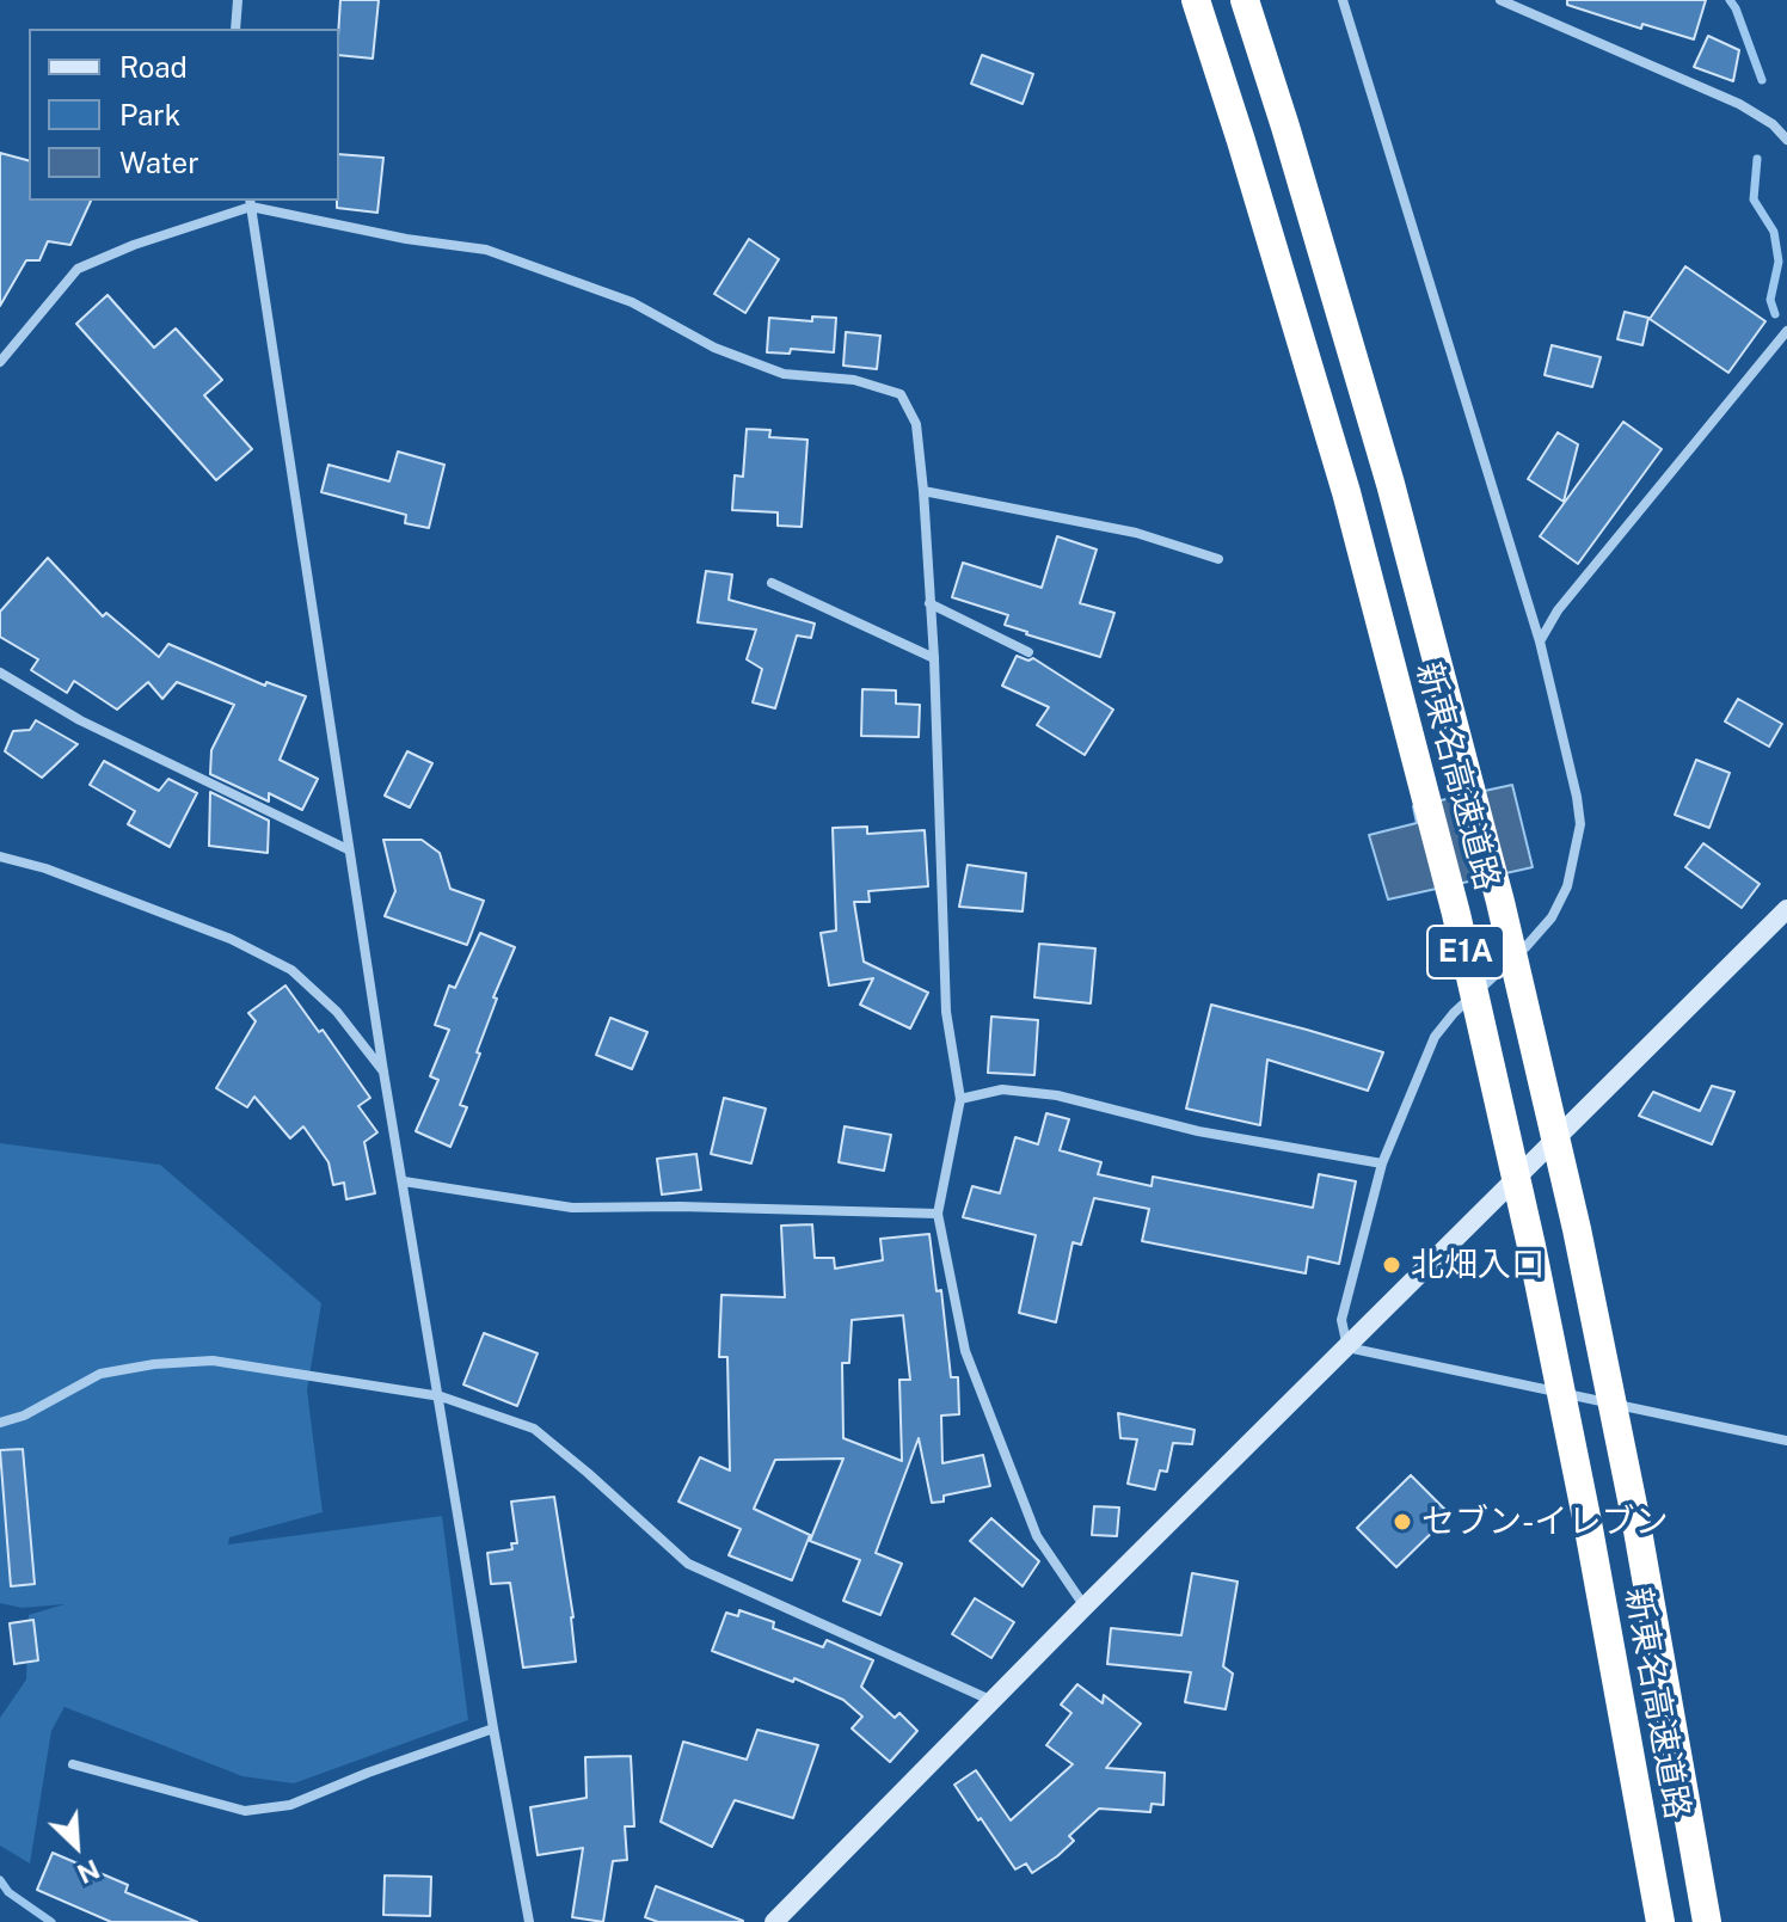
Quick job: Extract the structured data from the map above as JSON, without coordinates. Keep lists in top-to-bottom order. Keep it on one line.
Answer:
{"streets":{"highway":["新東名高速道路","E1A"]},"places":["北畑入口","セブン-イレブン"],"legend":["Road","Park","Water"],"north":"bottom right"}
